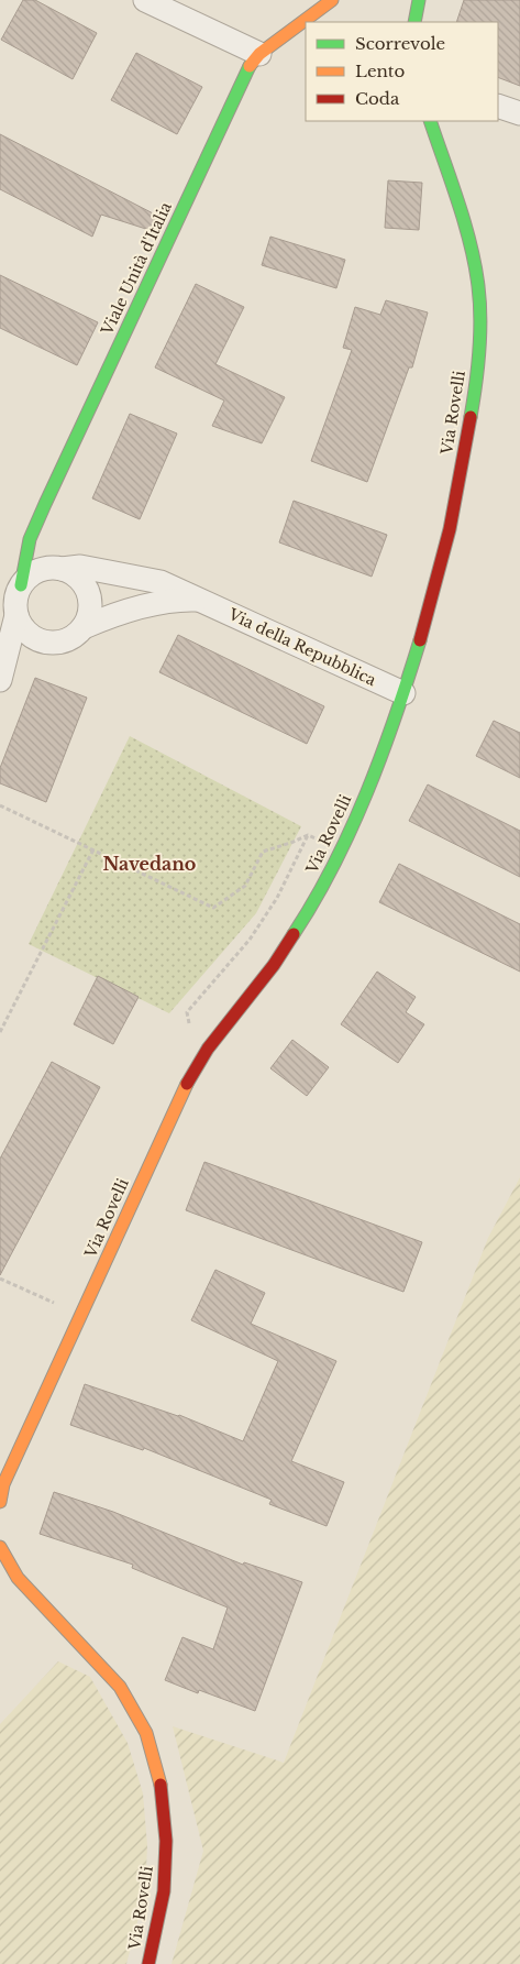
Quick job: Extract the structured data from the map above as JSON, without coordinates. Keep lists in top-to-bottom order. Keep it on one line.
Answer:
{"streets":{"street":["Viale Unità d'Italia","Via Rovelli","Via della Repubblica"]},"crossings":[["Viale Unità d'Italia","Via della Repubblica"],["Via Rovelli","Via della Repubblica"]],"districts":["Navedano"],"legend":["Scorrevole","Lento","Coda"]}
